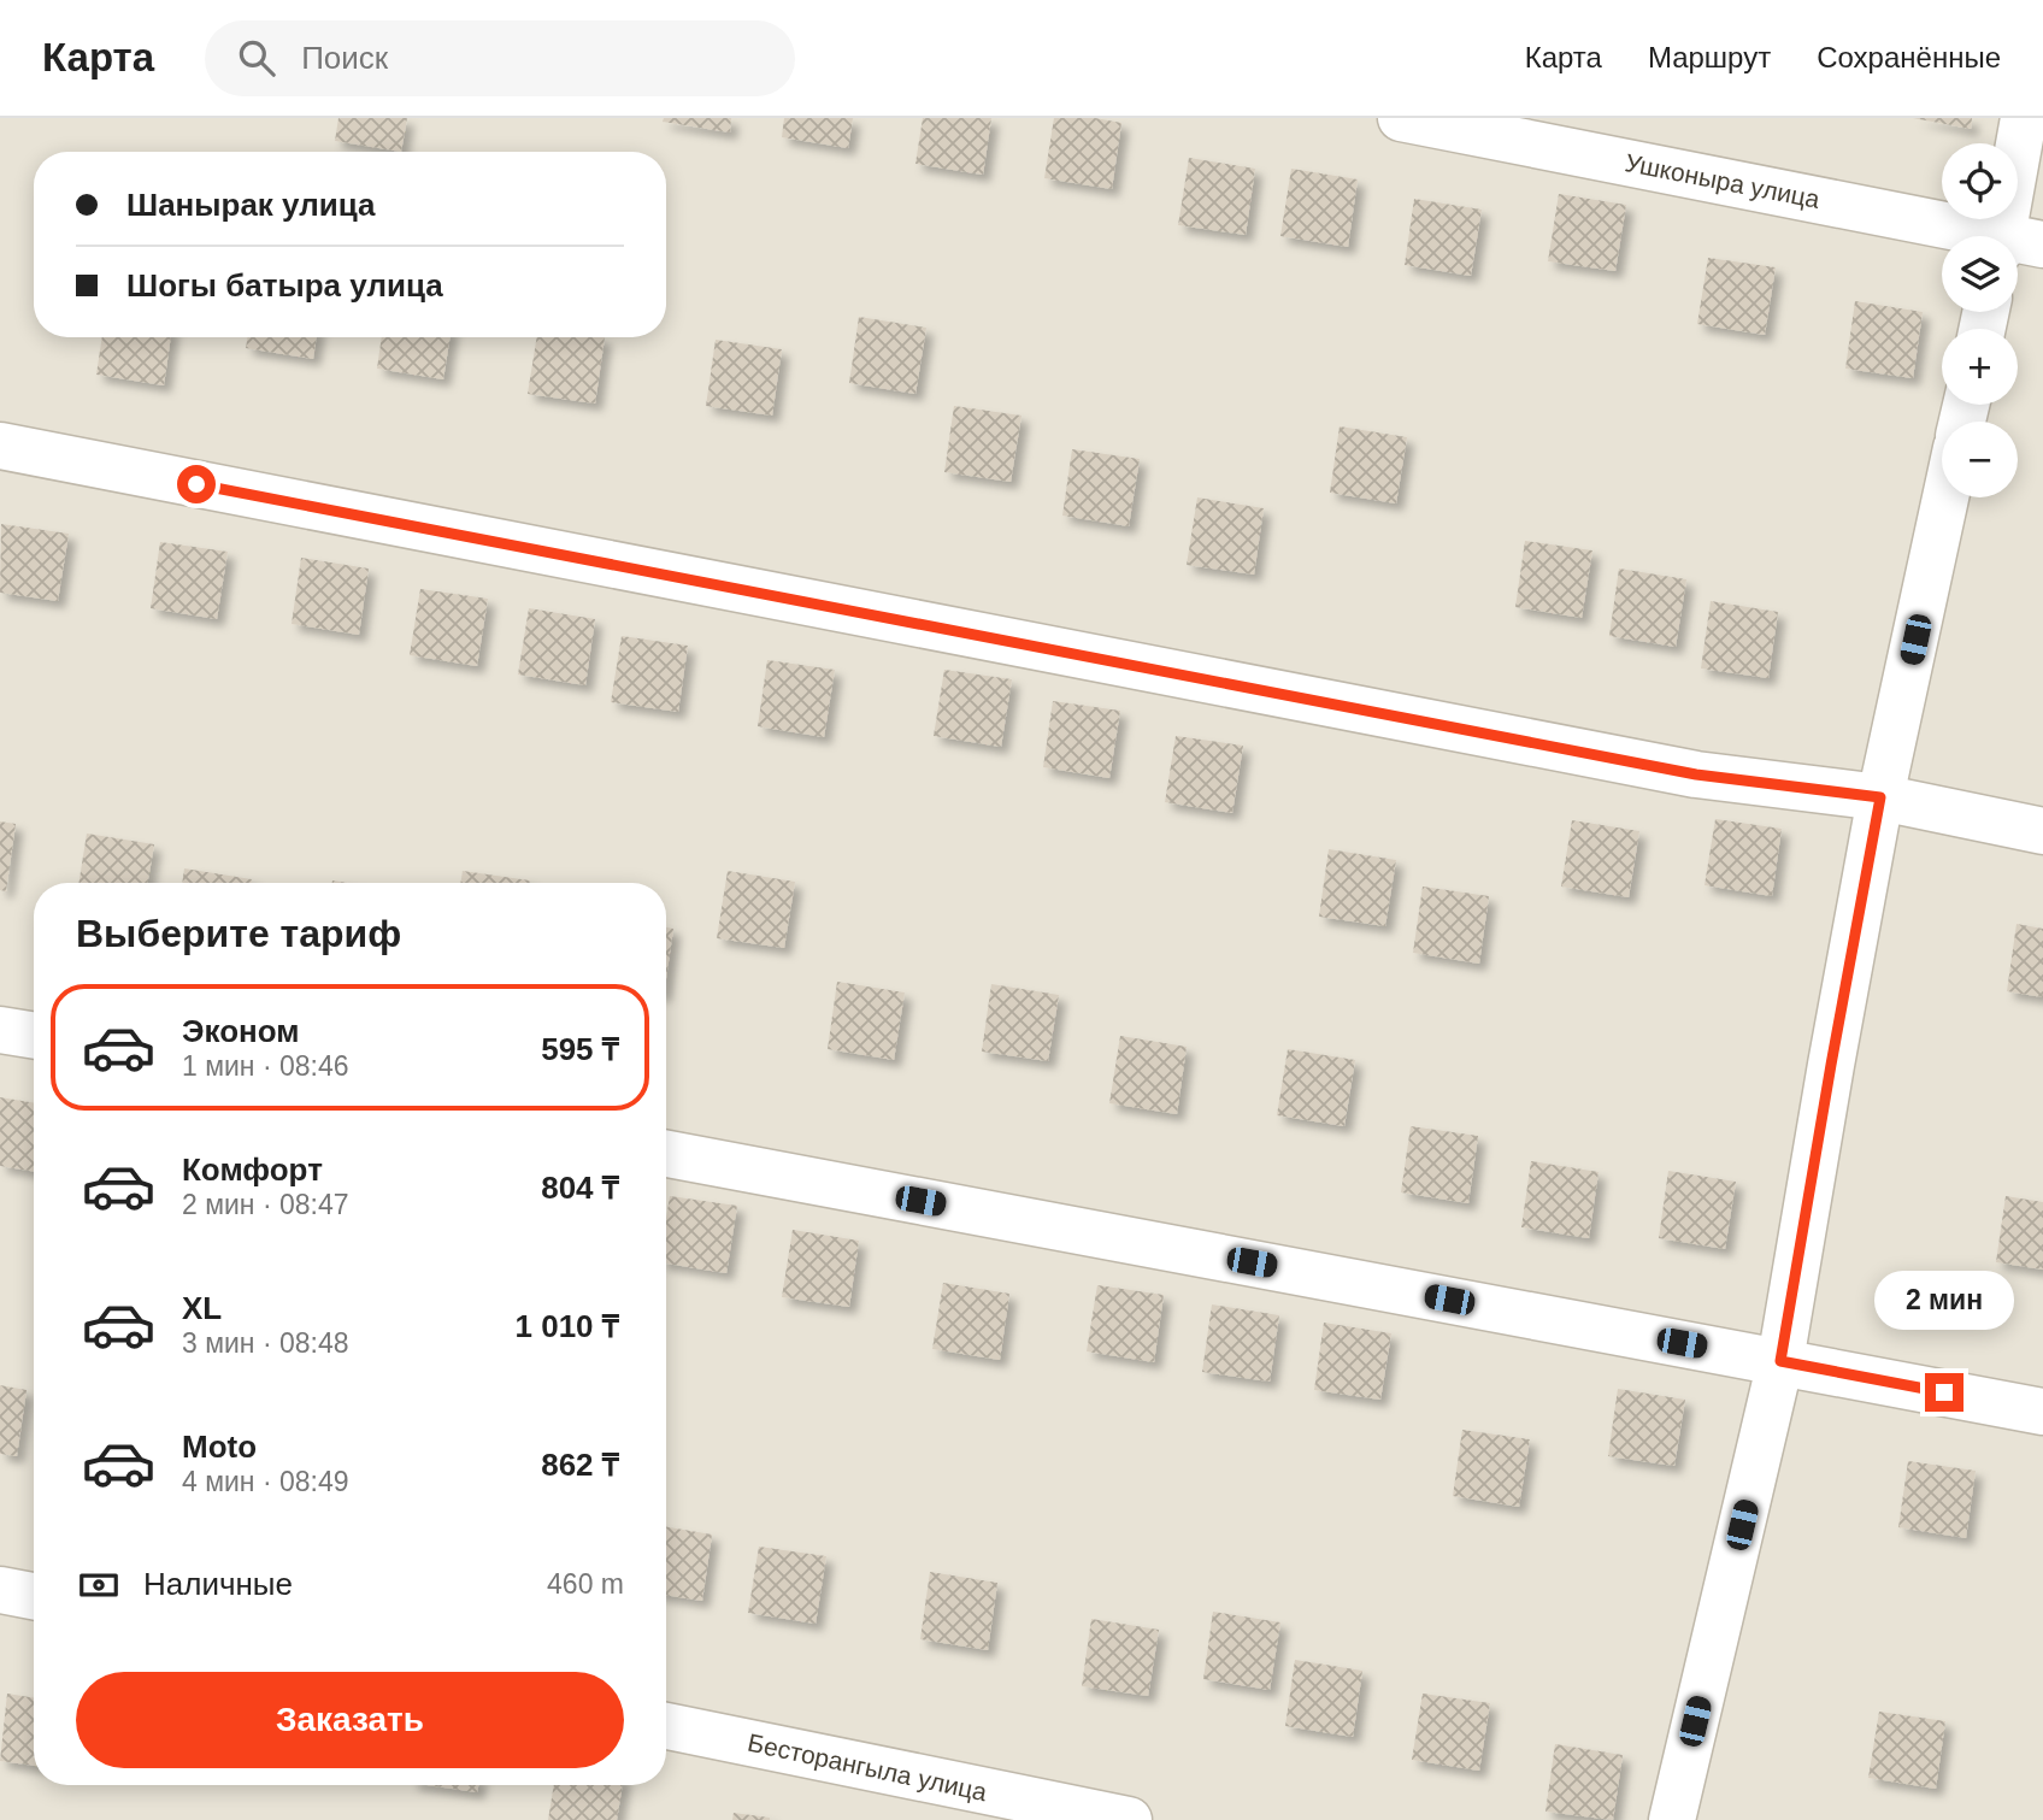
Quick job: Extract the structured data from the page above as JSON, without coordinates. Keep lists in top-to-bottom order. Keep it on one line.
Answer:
{"streets":{"street":["Ушконыра улица","Бесторангыла улица"]},"page":{"header":"Карта","search":"Поиск","nav":["Карта","Маршрут","Сохранённые"],"map_buttons":["+","−"],"banner":["Шанырак улица","Шогы батыра улица"],"heading":"Выберите тариф","list":[{"name":"Эконом","note":"1 мин · 08:46","value":"595 ₸"},{"name":"Комфорт","note":"2 мин · 08:47","value":"804 ₸"},{"name":"XL","note":"3 мин · 08:48","value":"1 010 ₸"},{"name":"Moto","note":"4 мин · 08:49","value":"862 ₸"}],"bubble":"2 мин","pay":["Наличные","460 m"],"buttons":"Заказать"}}
